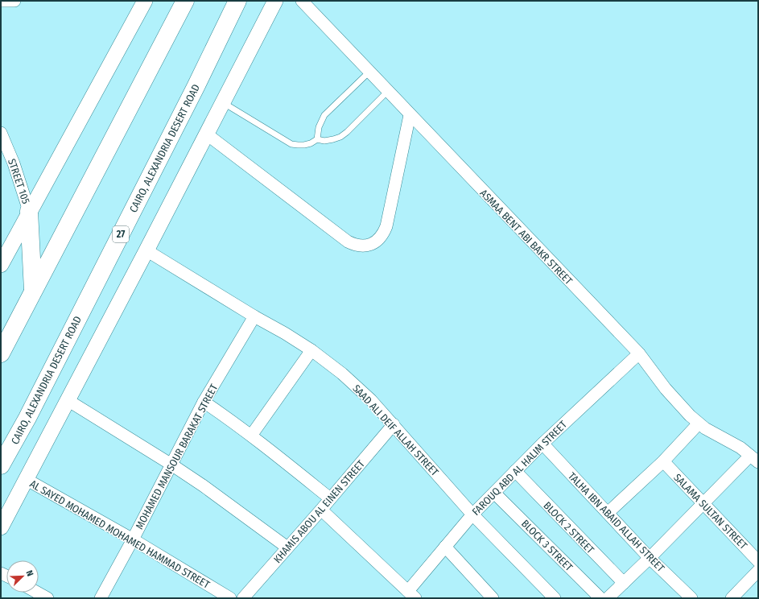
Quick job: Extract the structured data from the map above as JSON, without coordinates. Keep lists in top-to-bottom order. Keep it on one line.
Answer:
{"streets":{"highway":["CAIRO, ALEXANDRIA DESERT ROAD","27"],"street":["STREET 105","ASMAA BENT ABI BAKR STREET","SAAD ALI DEIF ALLAH STREET","MOHAMED MANSOUR BARAKAT STREET","FAROUQ ABD AL HALIM STREET","KHAMIS ABOU AL EINEN STREET","SALAMA SULTAN STREET","TALHA IBN ABAID ALLAH STREET","BLOCK 2 STREET","AL SAYED MOHAMED MOHAMED HAMMAD STREET","BLOCK 3 STREET"]},"crossings":[["ASMAA BENT ABI BAKR STREET","FAROUQ ABD AL HALIM STREET"],["SAAD ALI DEIF ALLAH STREET","MOHAMED MANSOUR BARAKAT STREET"],["SAAD ALI DEIF ALLAH STREET","FAROUQ ABD AL HALIM STREET"],["SAAD ALI DEIF ALLAH STREET","KHAMIS ABOU AL EINEN STREET"],["MOHAMED MANSOUR BARAKAT STREET","AL SAYED MOHAMED MOHAMED HAMMAD STREET"],["FAROUQ ABD AL HALIM STREET","TALHA IBN ABAID ALLAH STREET"],["FAROUQ ABD AL HALIM STREET","BLOCK 2 STREET"],["FAROUQ ABD AL HALIM STREET","BLOCK 3 STREET"]],"north":"top right"}
